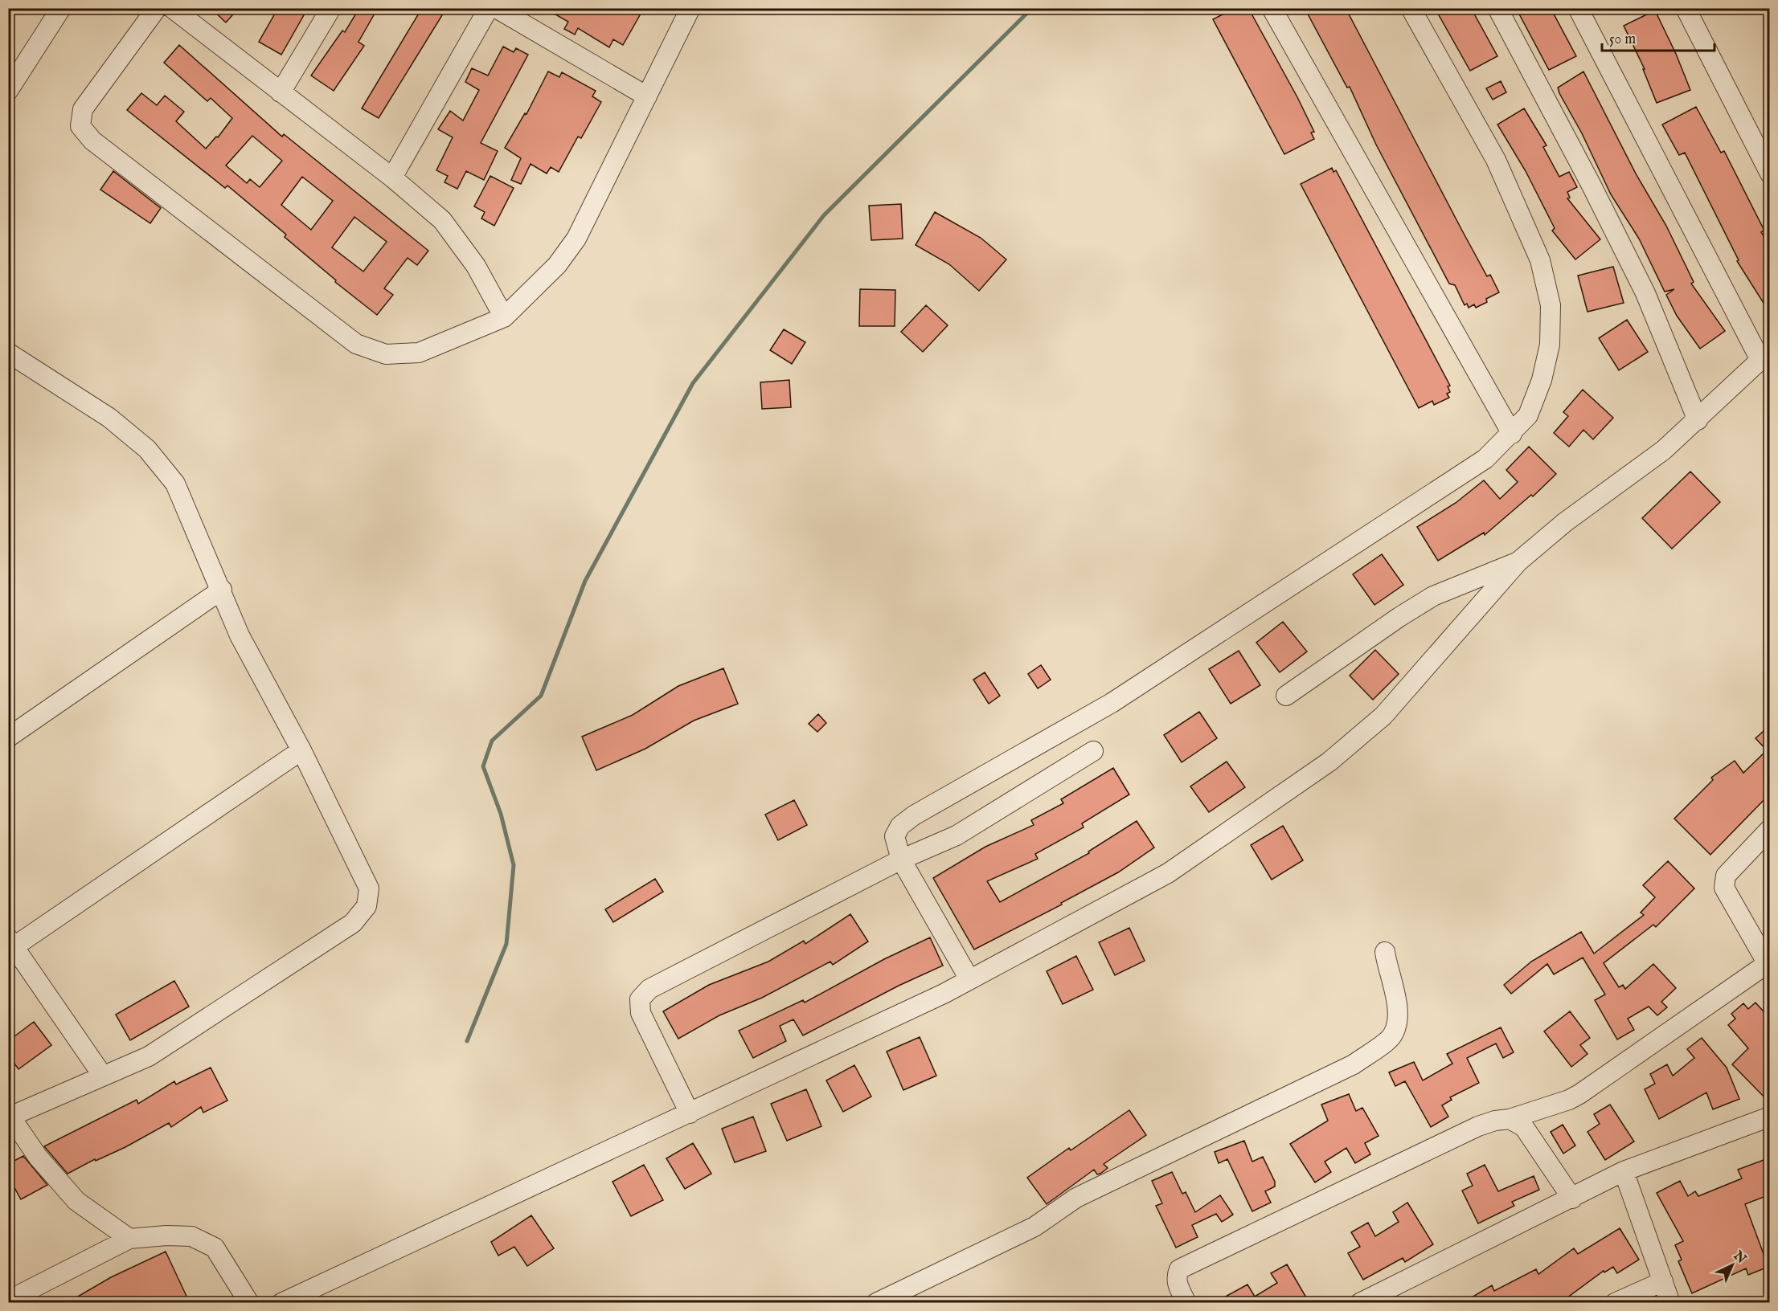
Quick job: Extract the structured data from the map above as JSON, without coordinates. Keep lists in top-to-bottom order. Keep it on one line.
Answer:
{"scale_bar":"50 m","north":"top right"}
